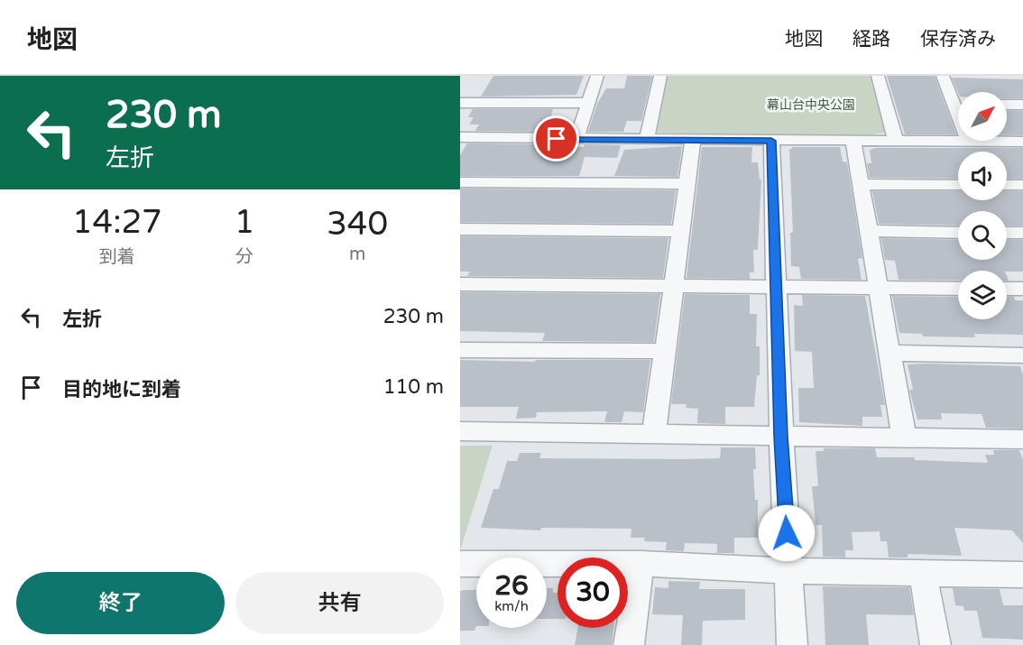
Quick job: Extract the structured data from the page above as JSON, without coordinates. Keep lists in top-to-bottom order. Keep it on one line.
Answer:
{"parks":["幕山台中央公園"],"north":"top right","page":{"header":"地図","nav":["地図","経路","保存済み"],"turn":["230 m","左折"],"eta":["14:27","到着","1","分","340","m"],"list":[{"name":"左折","value":"230 m"},{"name":"目的地に到着","value":"110 m"}],"speed":"26 km/h","limit":"30","buttons":["終了","共有"]}}
